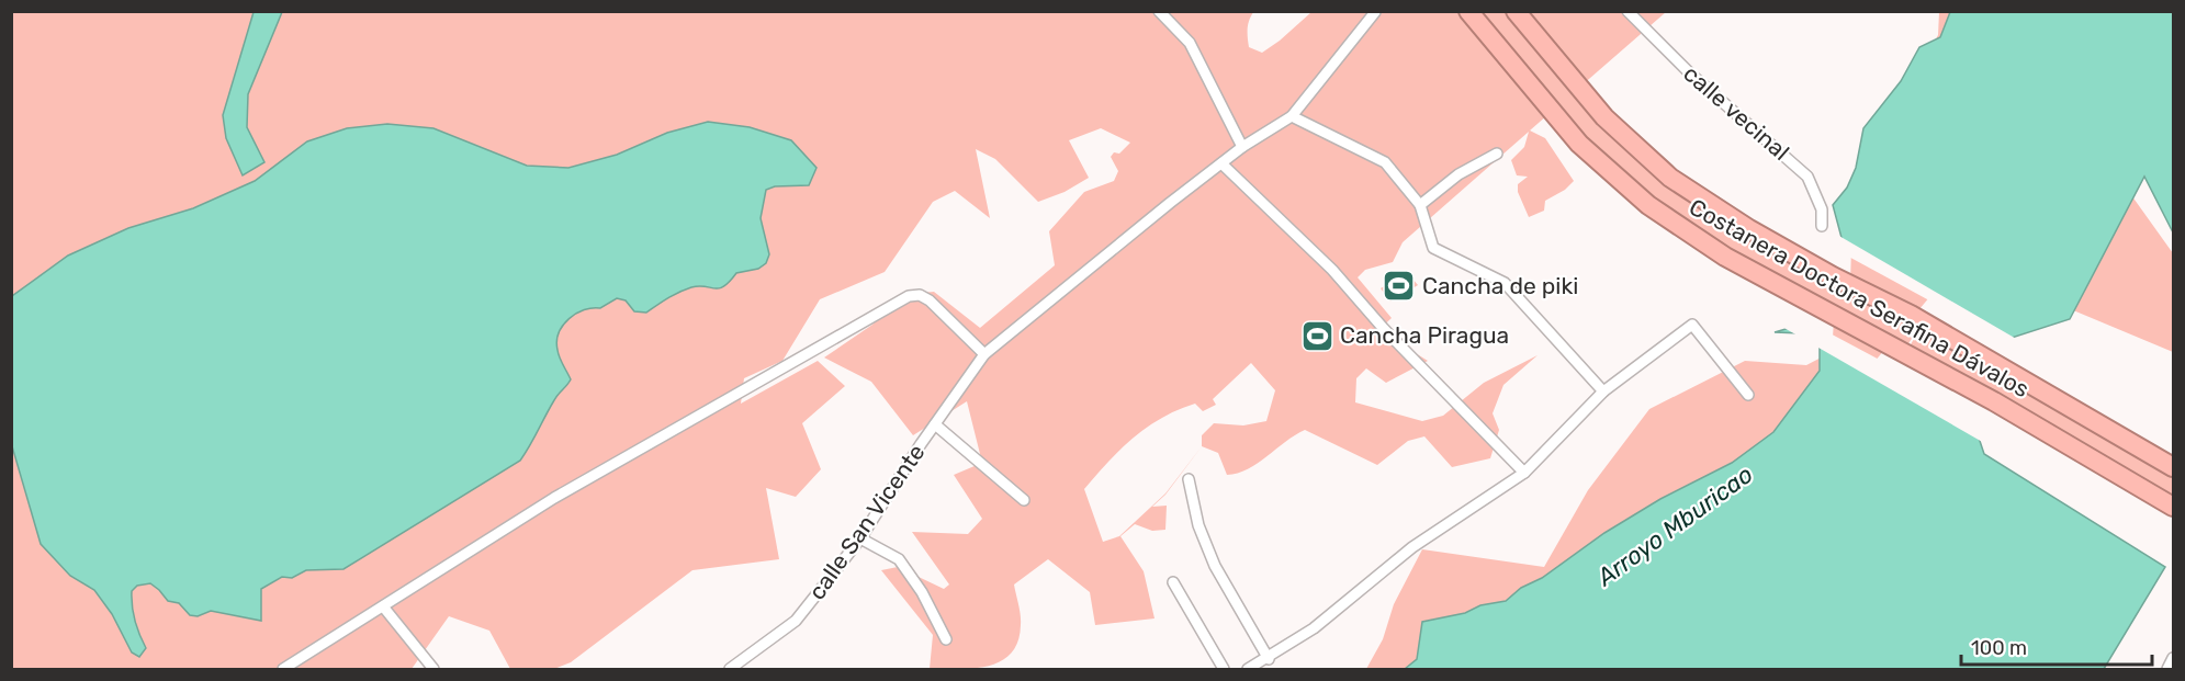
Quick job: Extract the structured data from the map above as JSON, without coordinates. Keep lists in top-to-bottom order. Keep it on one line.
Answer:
{"streets":{"highway":["Costanera Doctora Serafina Dávalos"],"street":["calle vecinal","calle San Vicente"]},"water":["Arroyo Mburicao"],"places":{"sports":["Cancha de piki","Cancha Piragua"]},"scale_bar":"100 m"}
